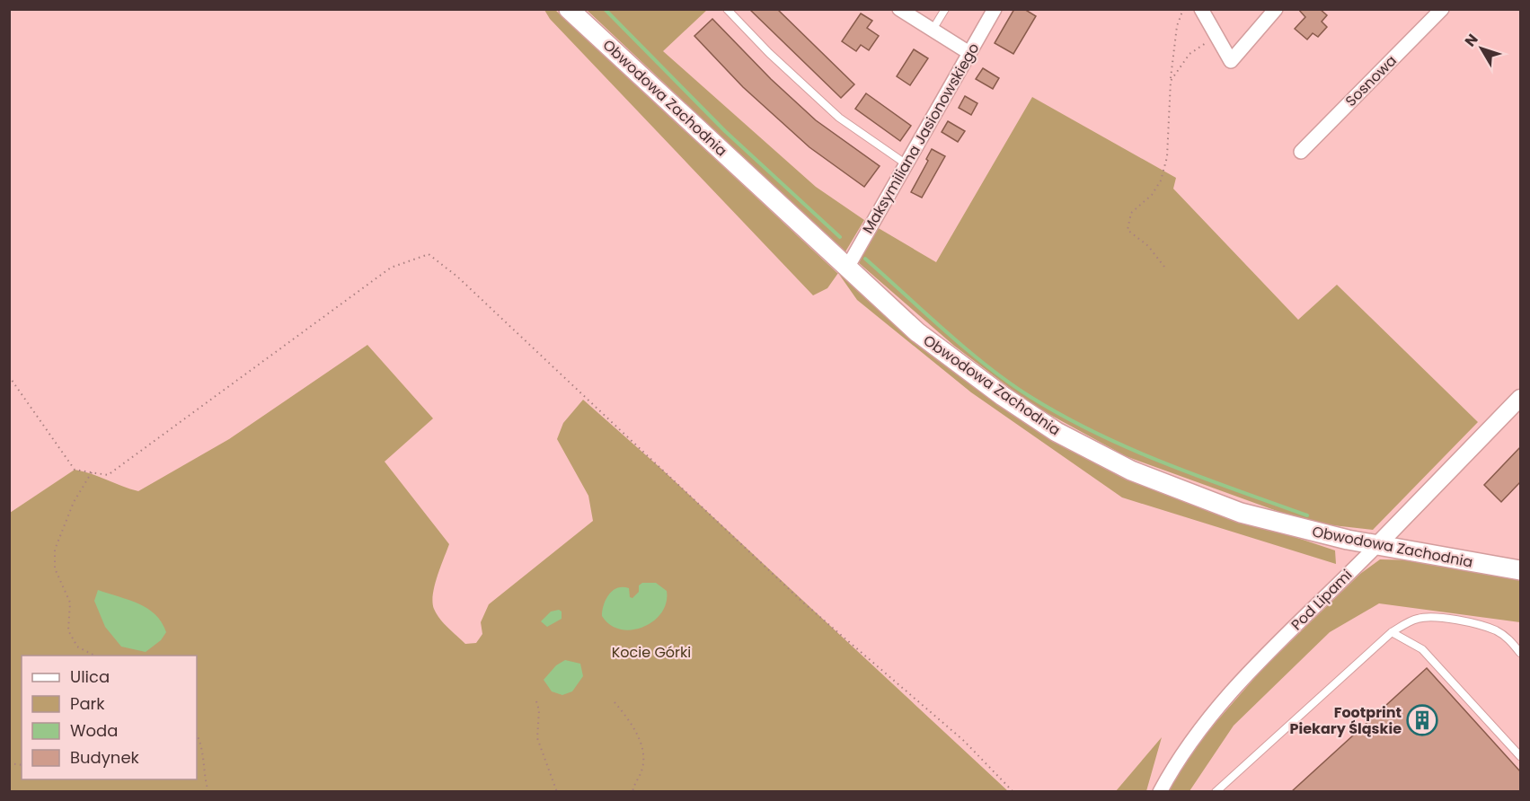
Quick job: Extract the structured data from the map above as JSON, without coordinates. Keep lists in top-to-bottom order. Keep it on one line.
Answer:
{"streets":{"main road":["Obwodowa Zachodnia"],"street":["Sosnowa","Maksymiliana Jasionowskiego","Pod Lipami"]},"crossings":[["Obwodowa Zachodnia","Maksymiliana Jasionowskiego"],["Obwodowa Zachodnia","Pod Lipami"]],"parks":["Kocie Górki"],"places":{"building":["Footprint Piekary Śląskie"]},"legend":["Ulica","Park","Woda","Budynek"],"north":"top left"}
